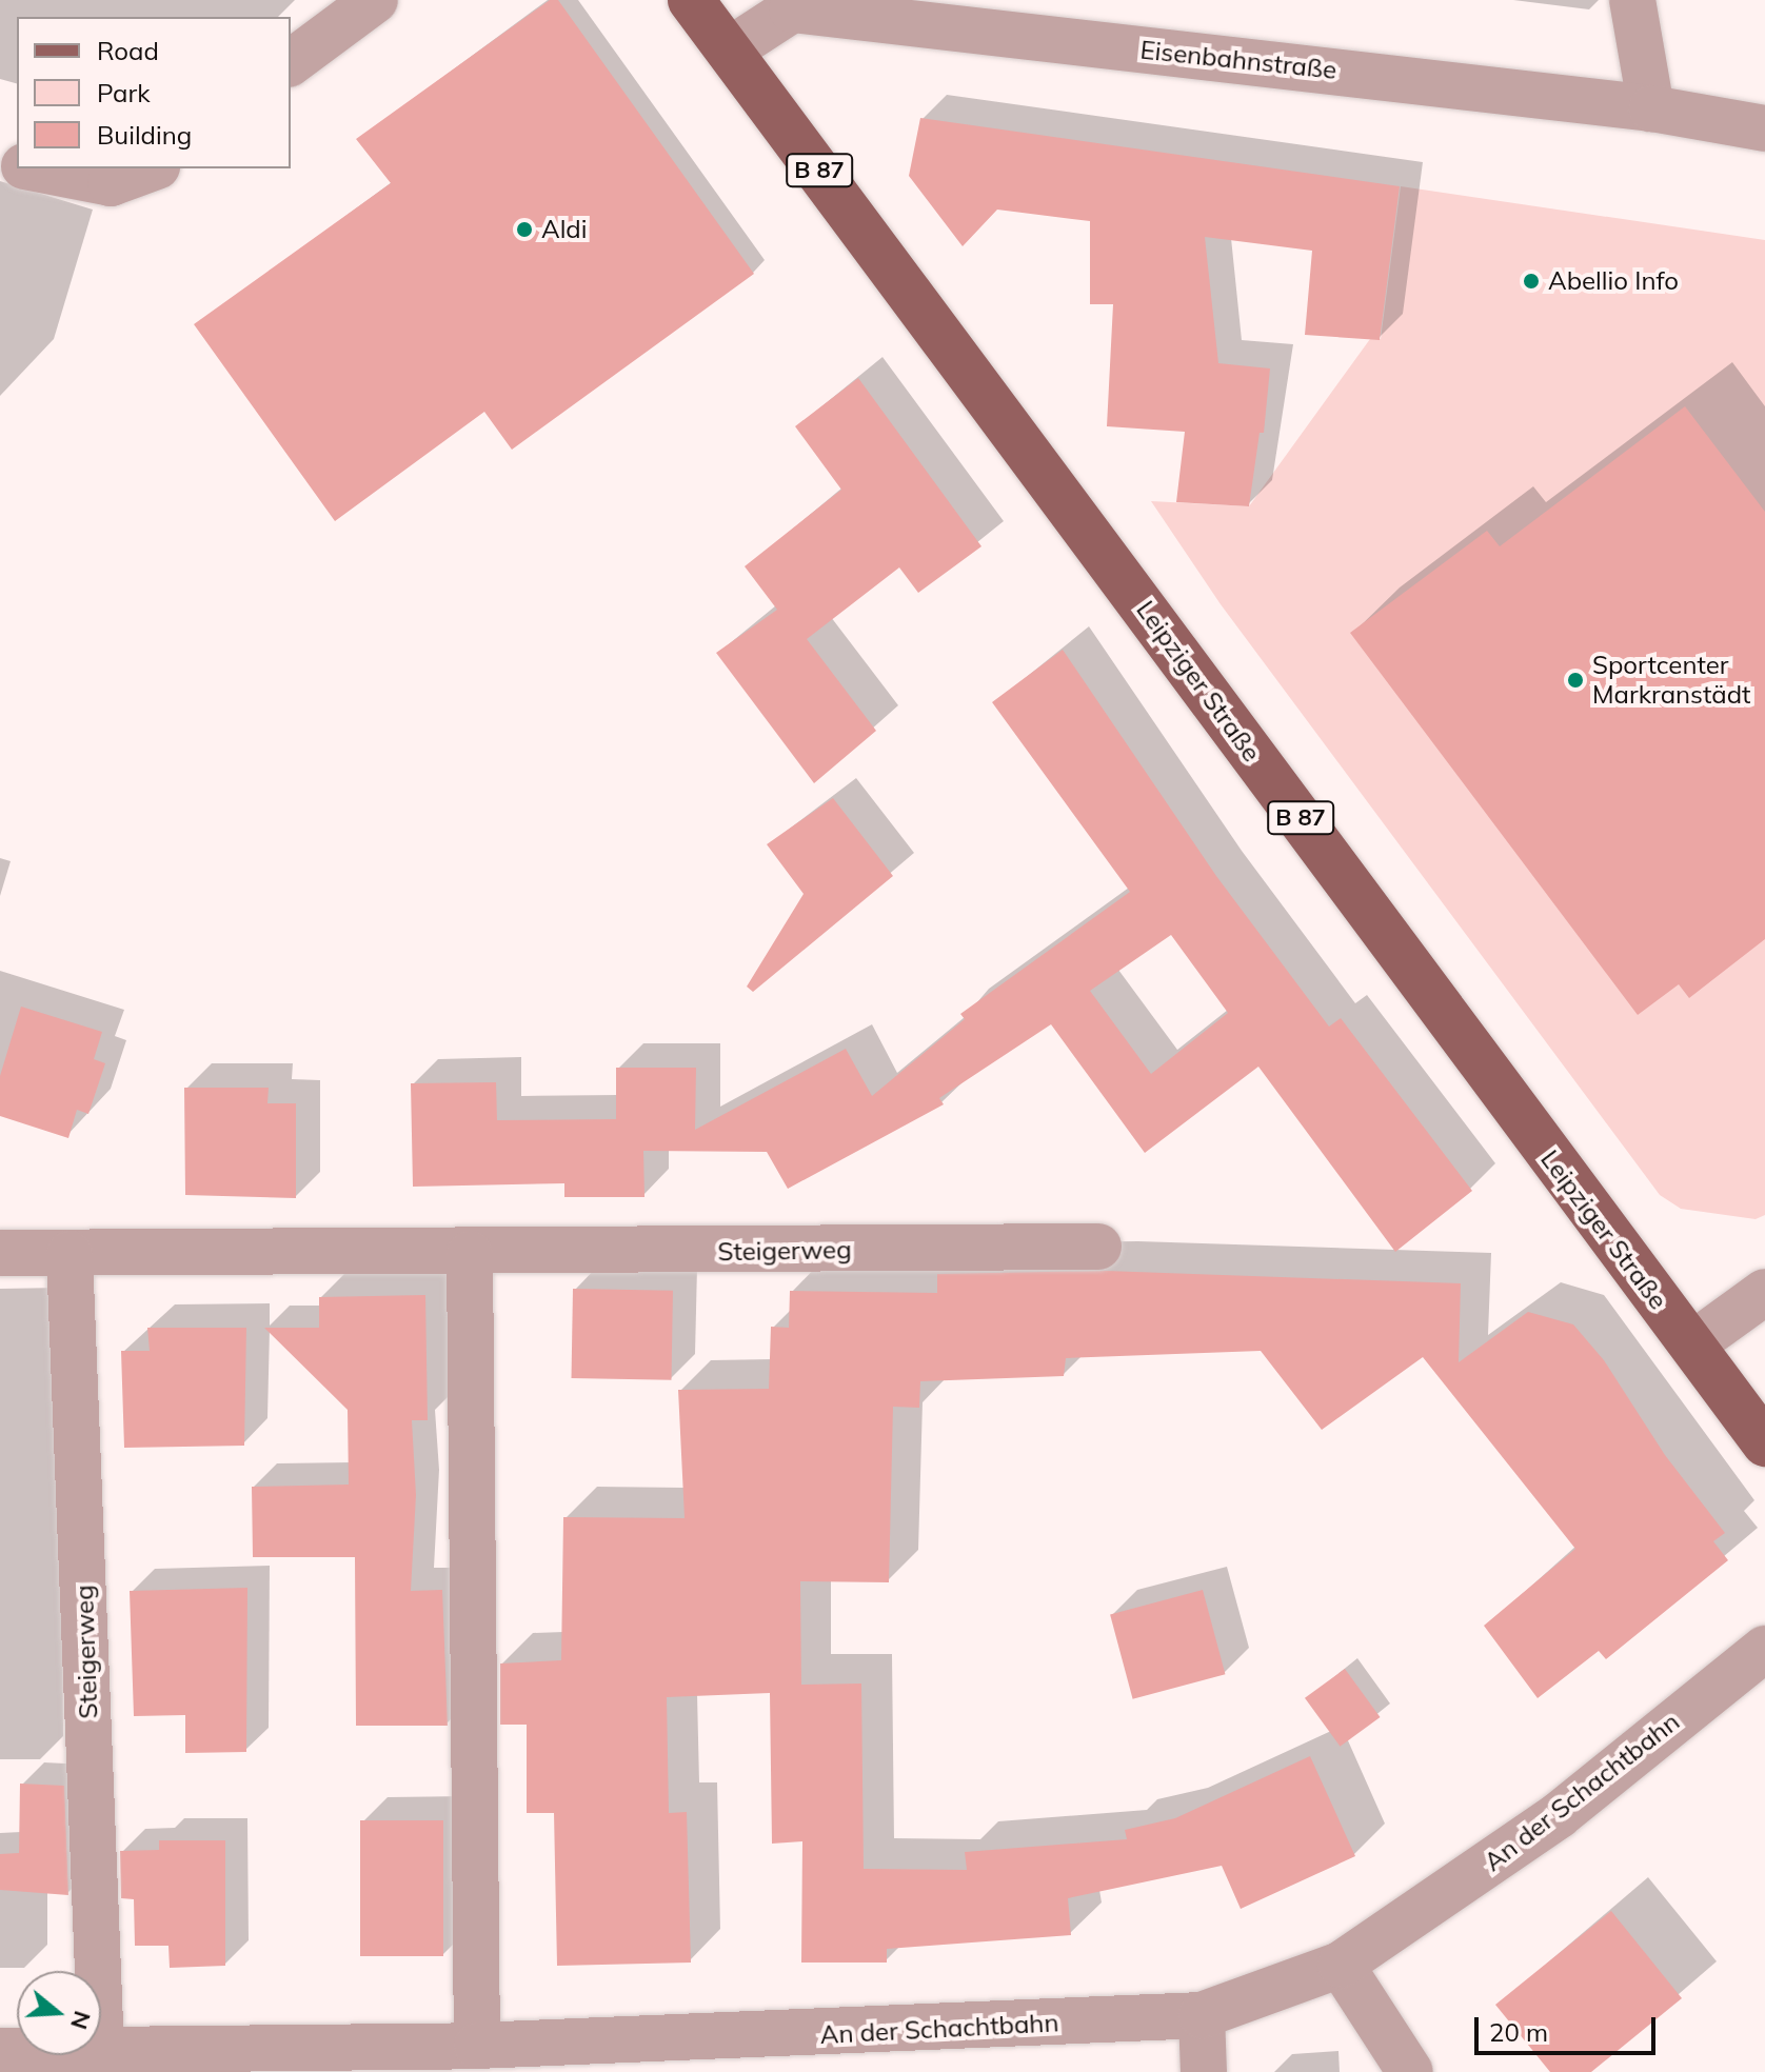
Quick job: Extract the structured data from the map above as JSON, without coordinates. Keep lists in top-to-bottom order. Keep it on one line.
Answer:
{"streets":{"main road":["B 87","Leipziger Straße"],"street":["Eisenbahnstraße","Steigerweg","An der Schachtbahn"]},"crossings":[["Eisenbahnstraße","Leipziger Straße"]],"places":["Aldi","Abellio Info","Sportcenter Markranstädt"],"legend":["Road","Park","Building"],"scale_bar":"20 m","north":"right"}
